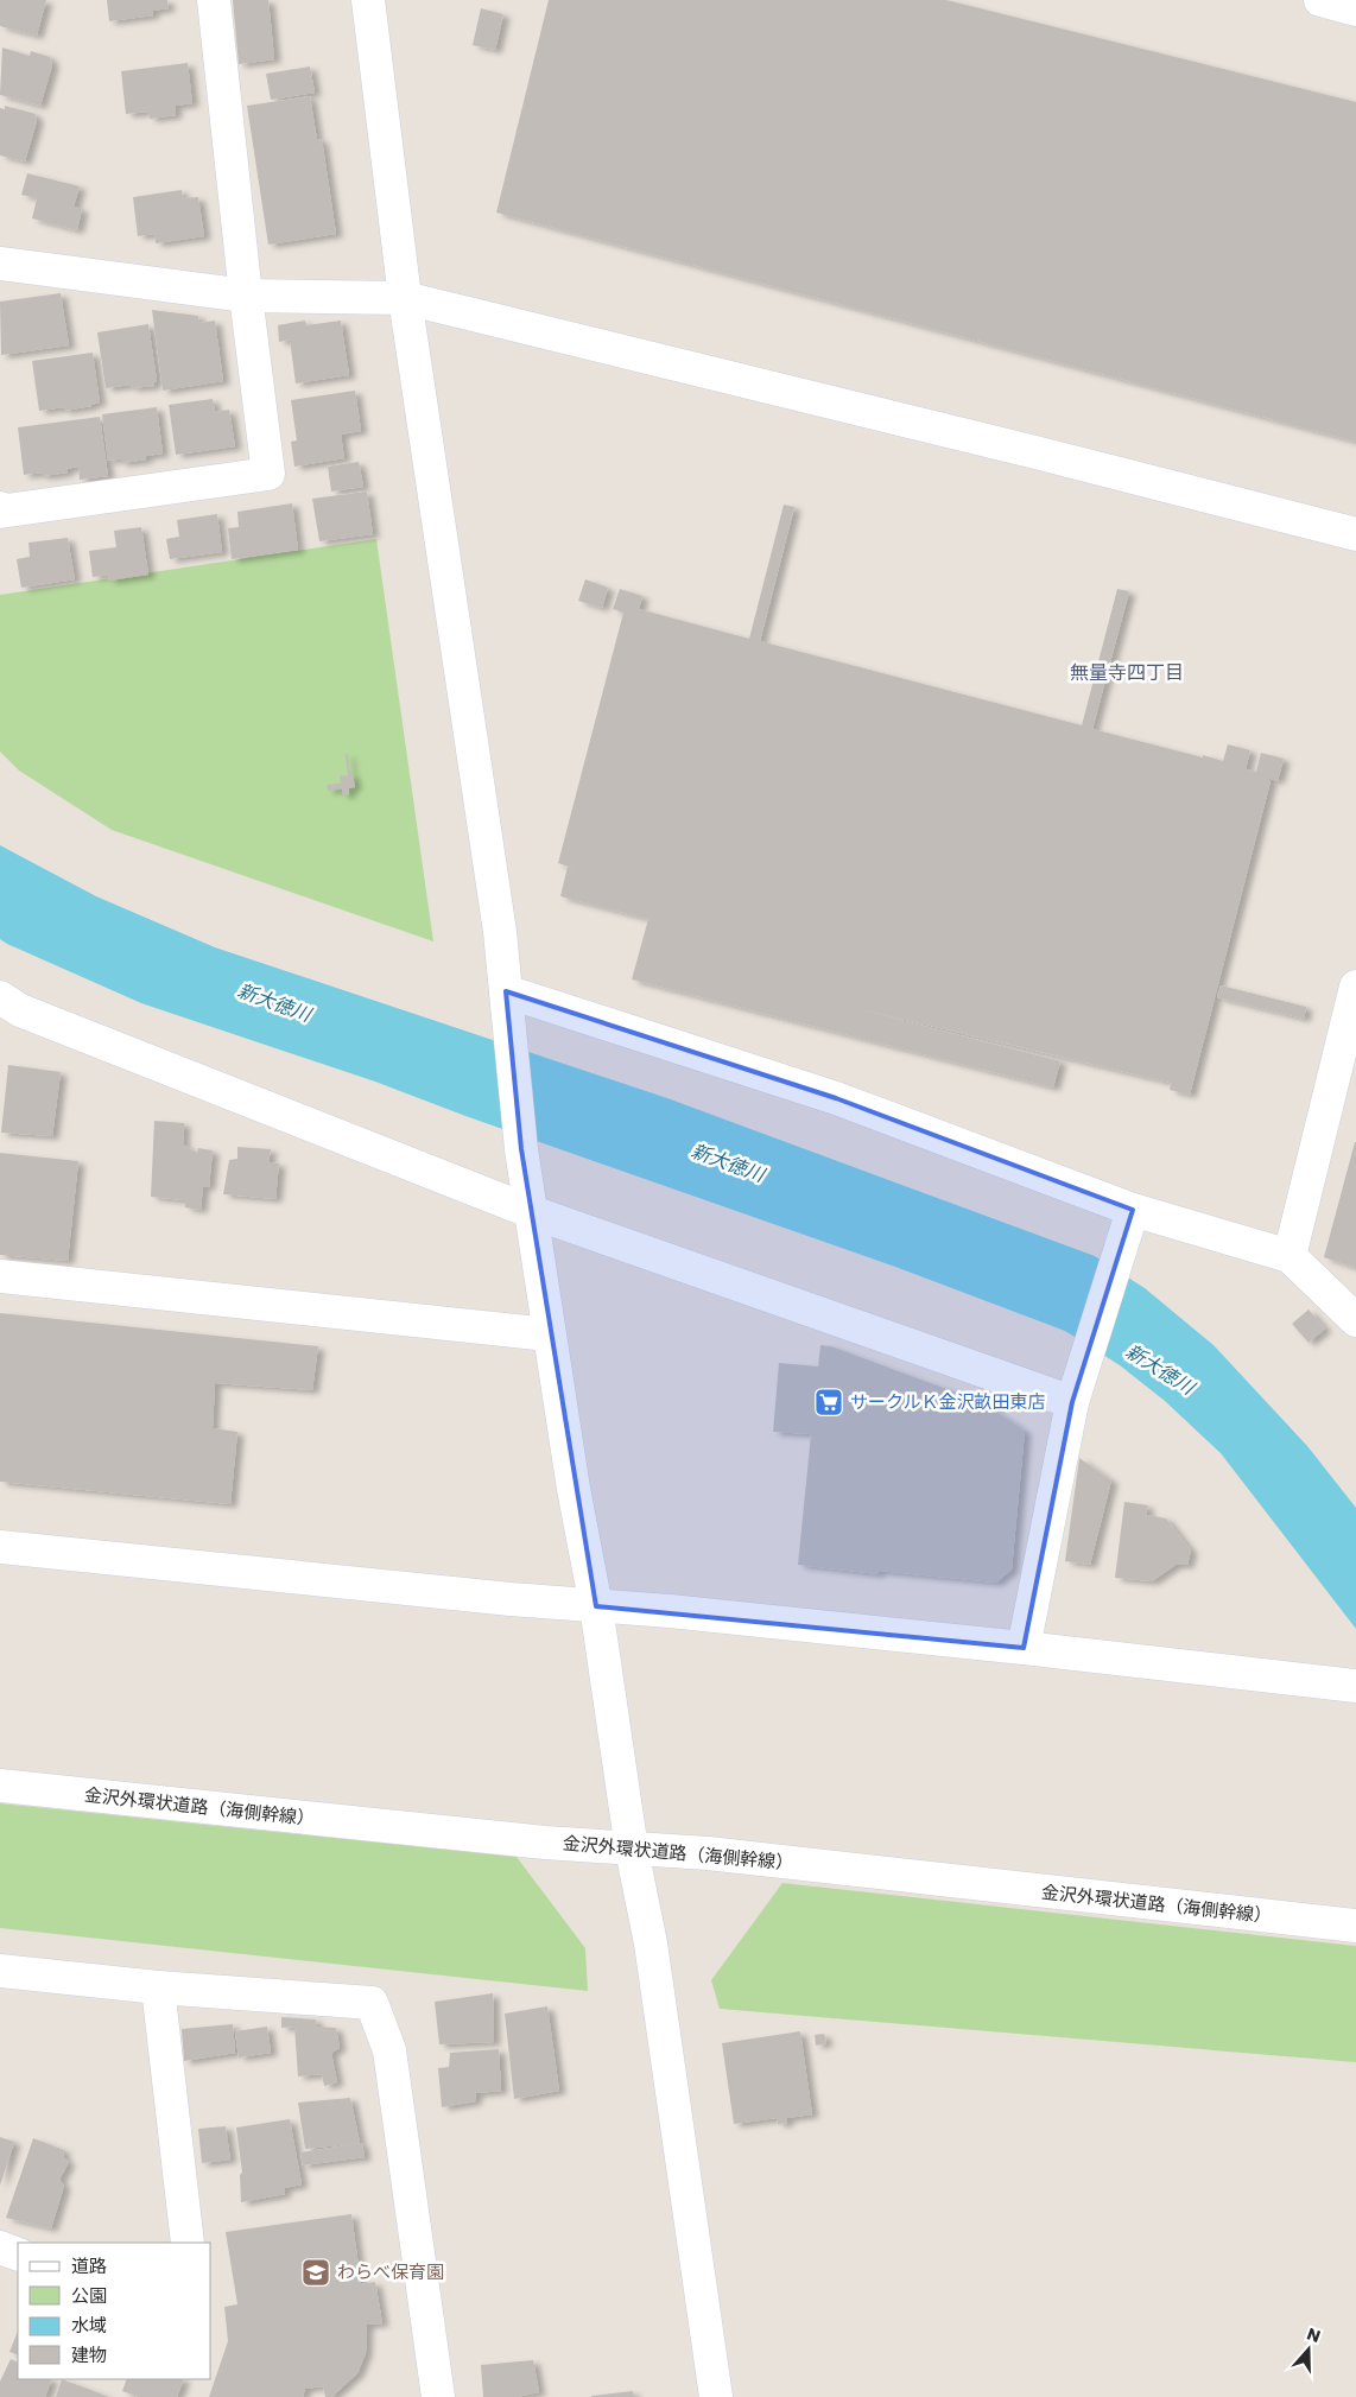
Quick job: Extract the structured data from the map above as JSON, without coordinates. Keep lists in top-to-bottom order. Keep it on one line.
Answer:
{"streets":{"street":["金沢外環状道路（海側幹線）"]},"districts":["無量寺四丁目"],"water":["新大徳川"],"places":{"supermarket":["サークルＫ金沢畝田東店"],"school or university":["わらべ保育園"]},"legend":["道路","公園","水域","建物"],"north":"top"}
